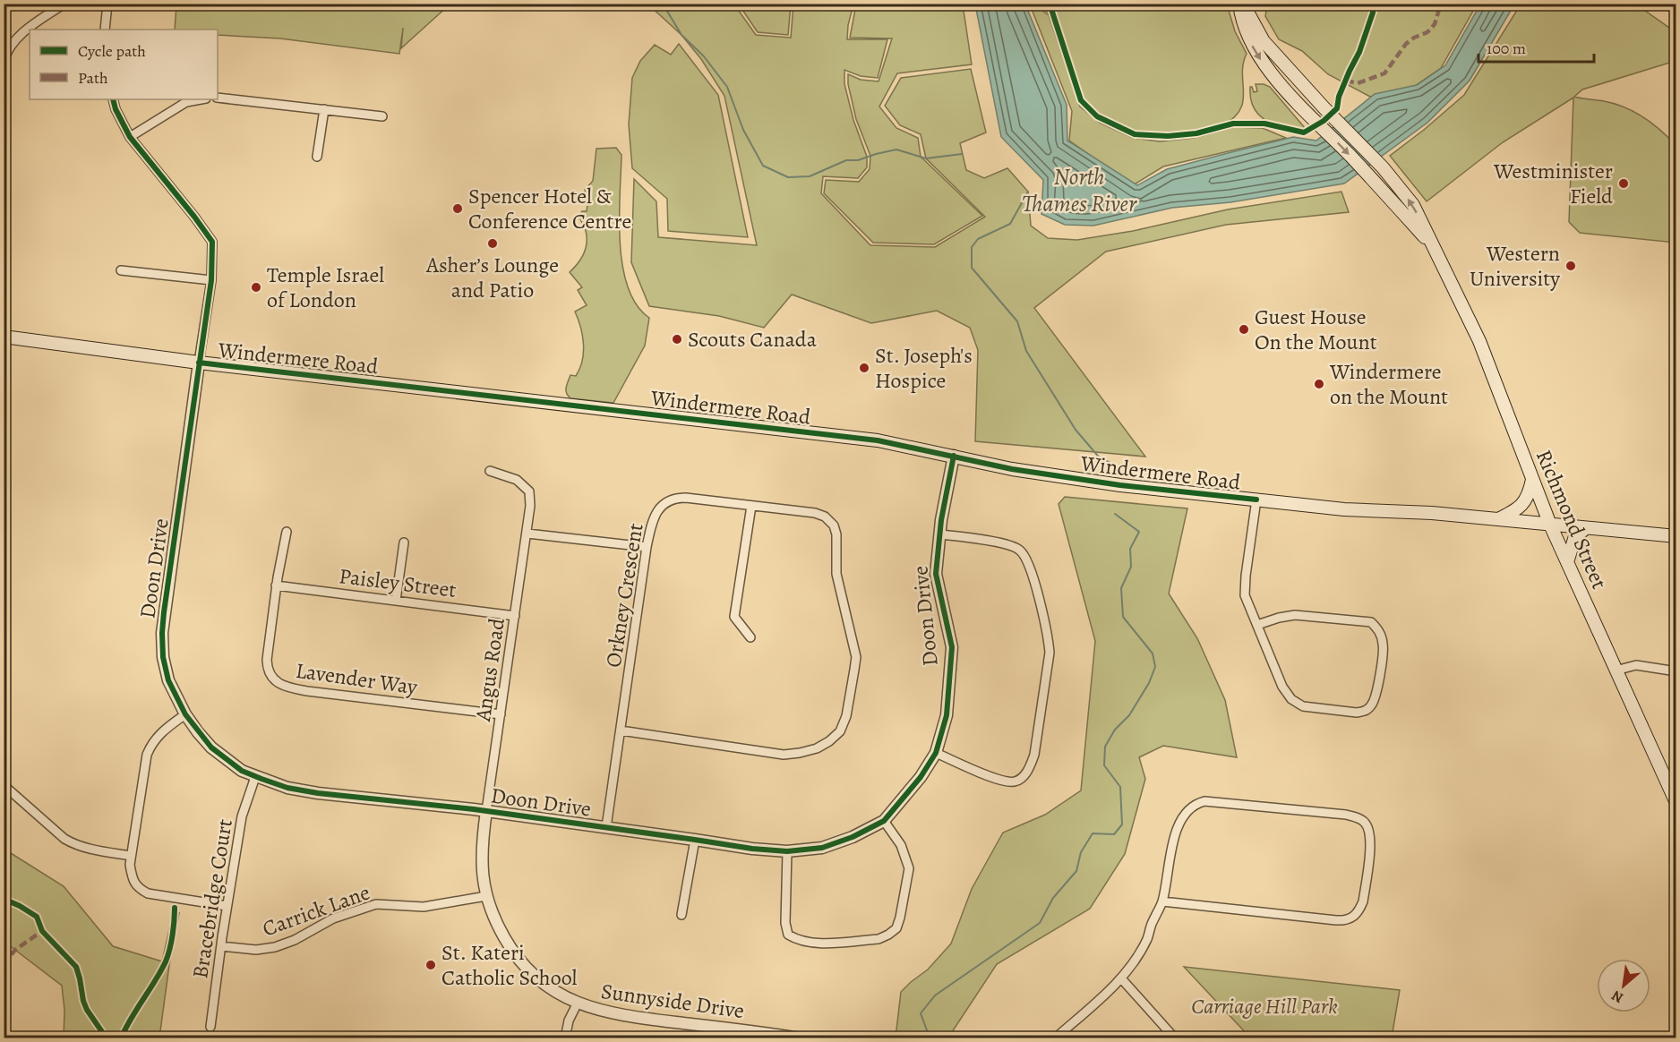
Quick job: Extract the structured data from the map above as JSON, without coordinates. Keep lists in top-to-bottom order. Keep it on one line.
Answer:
{"streets":{"main road":["Windermere Road","Richmond Street"],"street":["Doon Drive","Paisley Street","Orkney Crescent","Angus Road","Lavender Way","Bracebridge Court","Carrick Lane","Sunnyside Drive"]},"crossings":[["Windermere Road","Richmond Street"],["Windermere Road","Doon Drive"],["Doon Drive","Orkney Crescent"],["Doon Drive","Angus Road"],["Doon Drive","Bracebridge Court"],["Doon Drive","Sunnyside Drive"],["Paisley Street","Angus Road"],["Paisley Street","Lavender Way"],["Angus Road","Lavender Way"],["Angus Road","Sunnyside Drive"],["Bracebridge Court","Carrick Lane"],["Carrick Lane","Sunnyside Drive"]],"water":["North Thames River"],"parks":["Carriage Hill Park"],"places":["Westminister Field","Spencer Hotel & Conference Centre","Asher’s Lounge and Patio","Western University","Temple Israel of London","Guest House On the Mount","Scouts Canada","St. Joseph's Hospice","Windermere on the Mount","St. Kateri Catholic School"],"legend":["Cycle path","Path"],"scale_bar":"100 m","north":"bottom left"}
